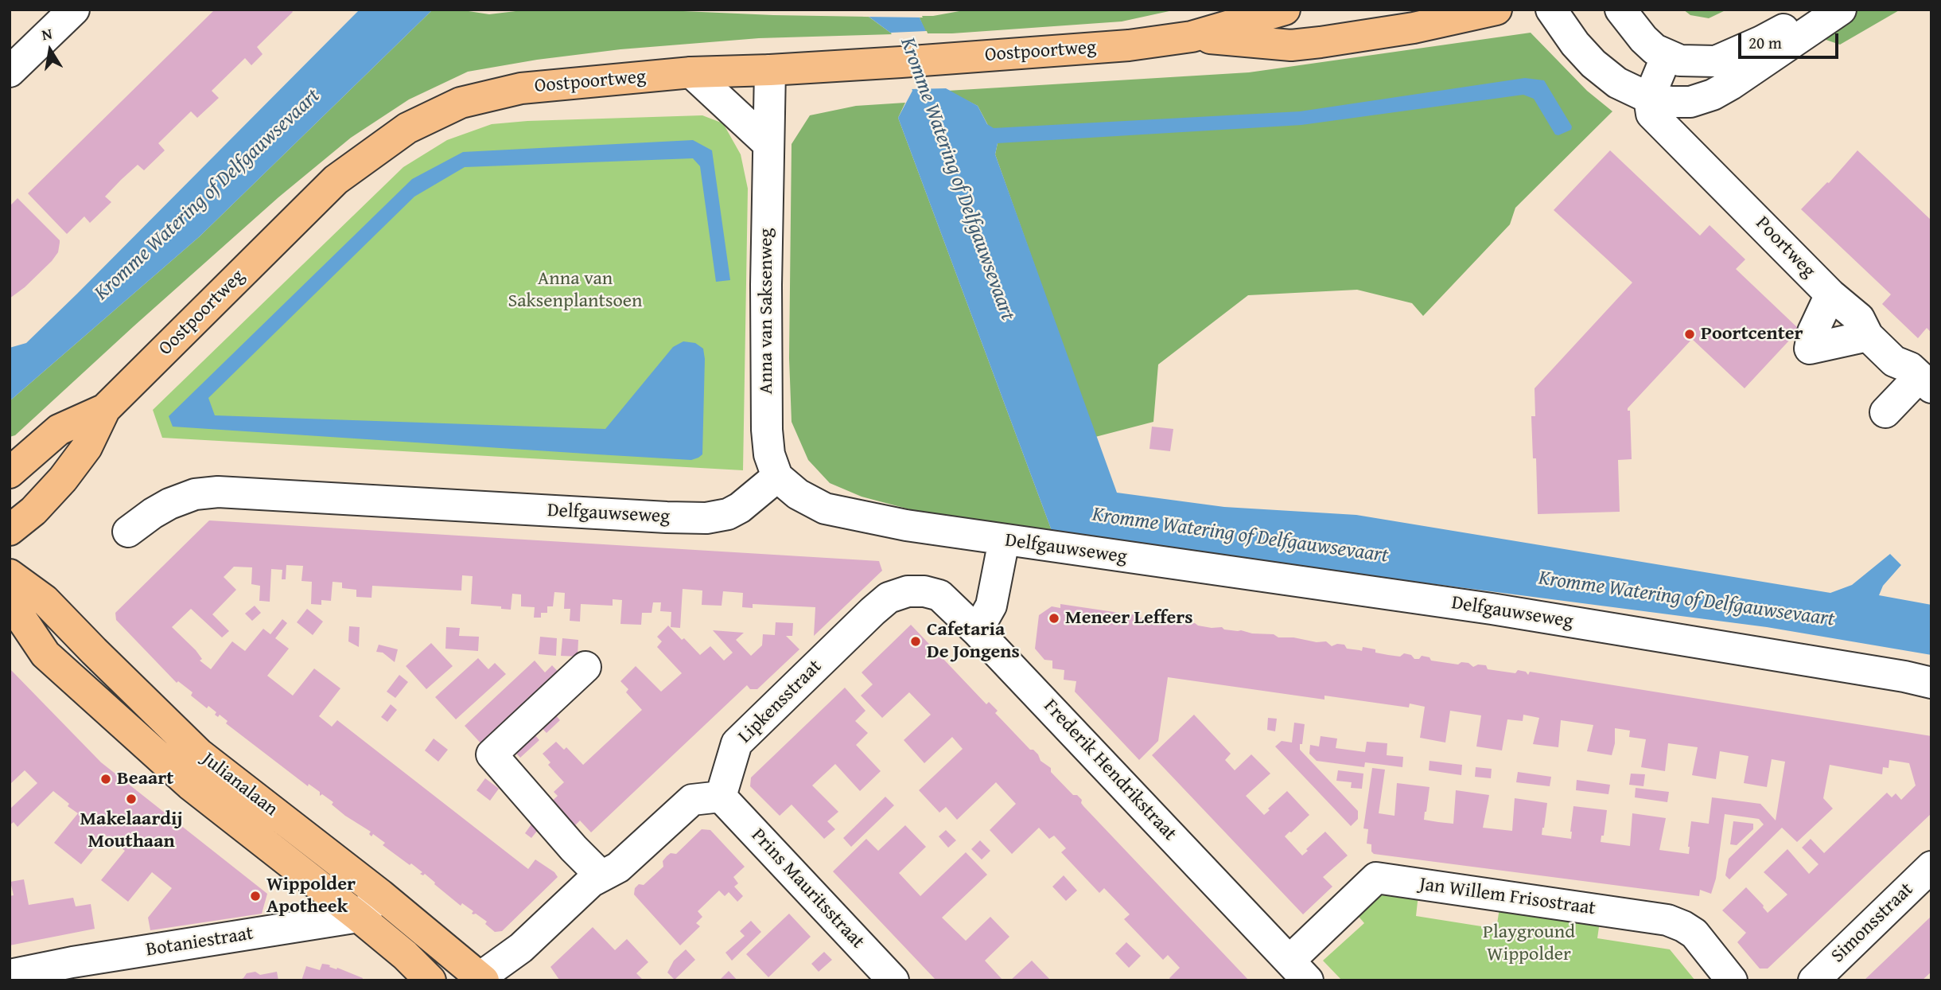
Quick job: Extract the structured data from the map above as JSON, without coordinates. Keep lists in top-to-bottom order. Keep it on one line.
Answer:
{"streets":{"main road":["Oostpoortweg","Julianalaan"],"street":["Poortweg","Anna van Saksenweg","Delfgauwseweg","Lipkensstraat","Frederik Hendrikstraat","Prins Mauritsstraat","Jan Willem Frisostraat","Simonsstraat","Botaniestraat"]},"crossings":[["Oostpoortweg","Anna van Saksenweg"],["Anna van Saksenweg","Delfgauwseweg"],["Lipkensstraat","Frederik Hendrikstraat"],["Lipkensstraat","Prins Mauritsstraat"],["Frederik Hendrikstraat","Jan Willem Frisostraat"],["Julianalaan","Botaniestraat"]],"water":["Kromme Watering of Delfgauwsevaart"],"parks":["Anna van Saksenplantsoen","Playground Wippolder"],"places":["Poortcenter","Meneer Leffers","Cafetaria De Jongens","Beaart","Makelaardij Mouthaan","Wippolder Apotheek"],"scale_bar":"20 m","north":"top"}
